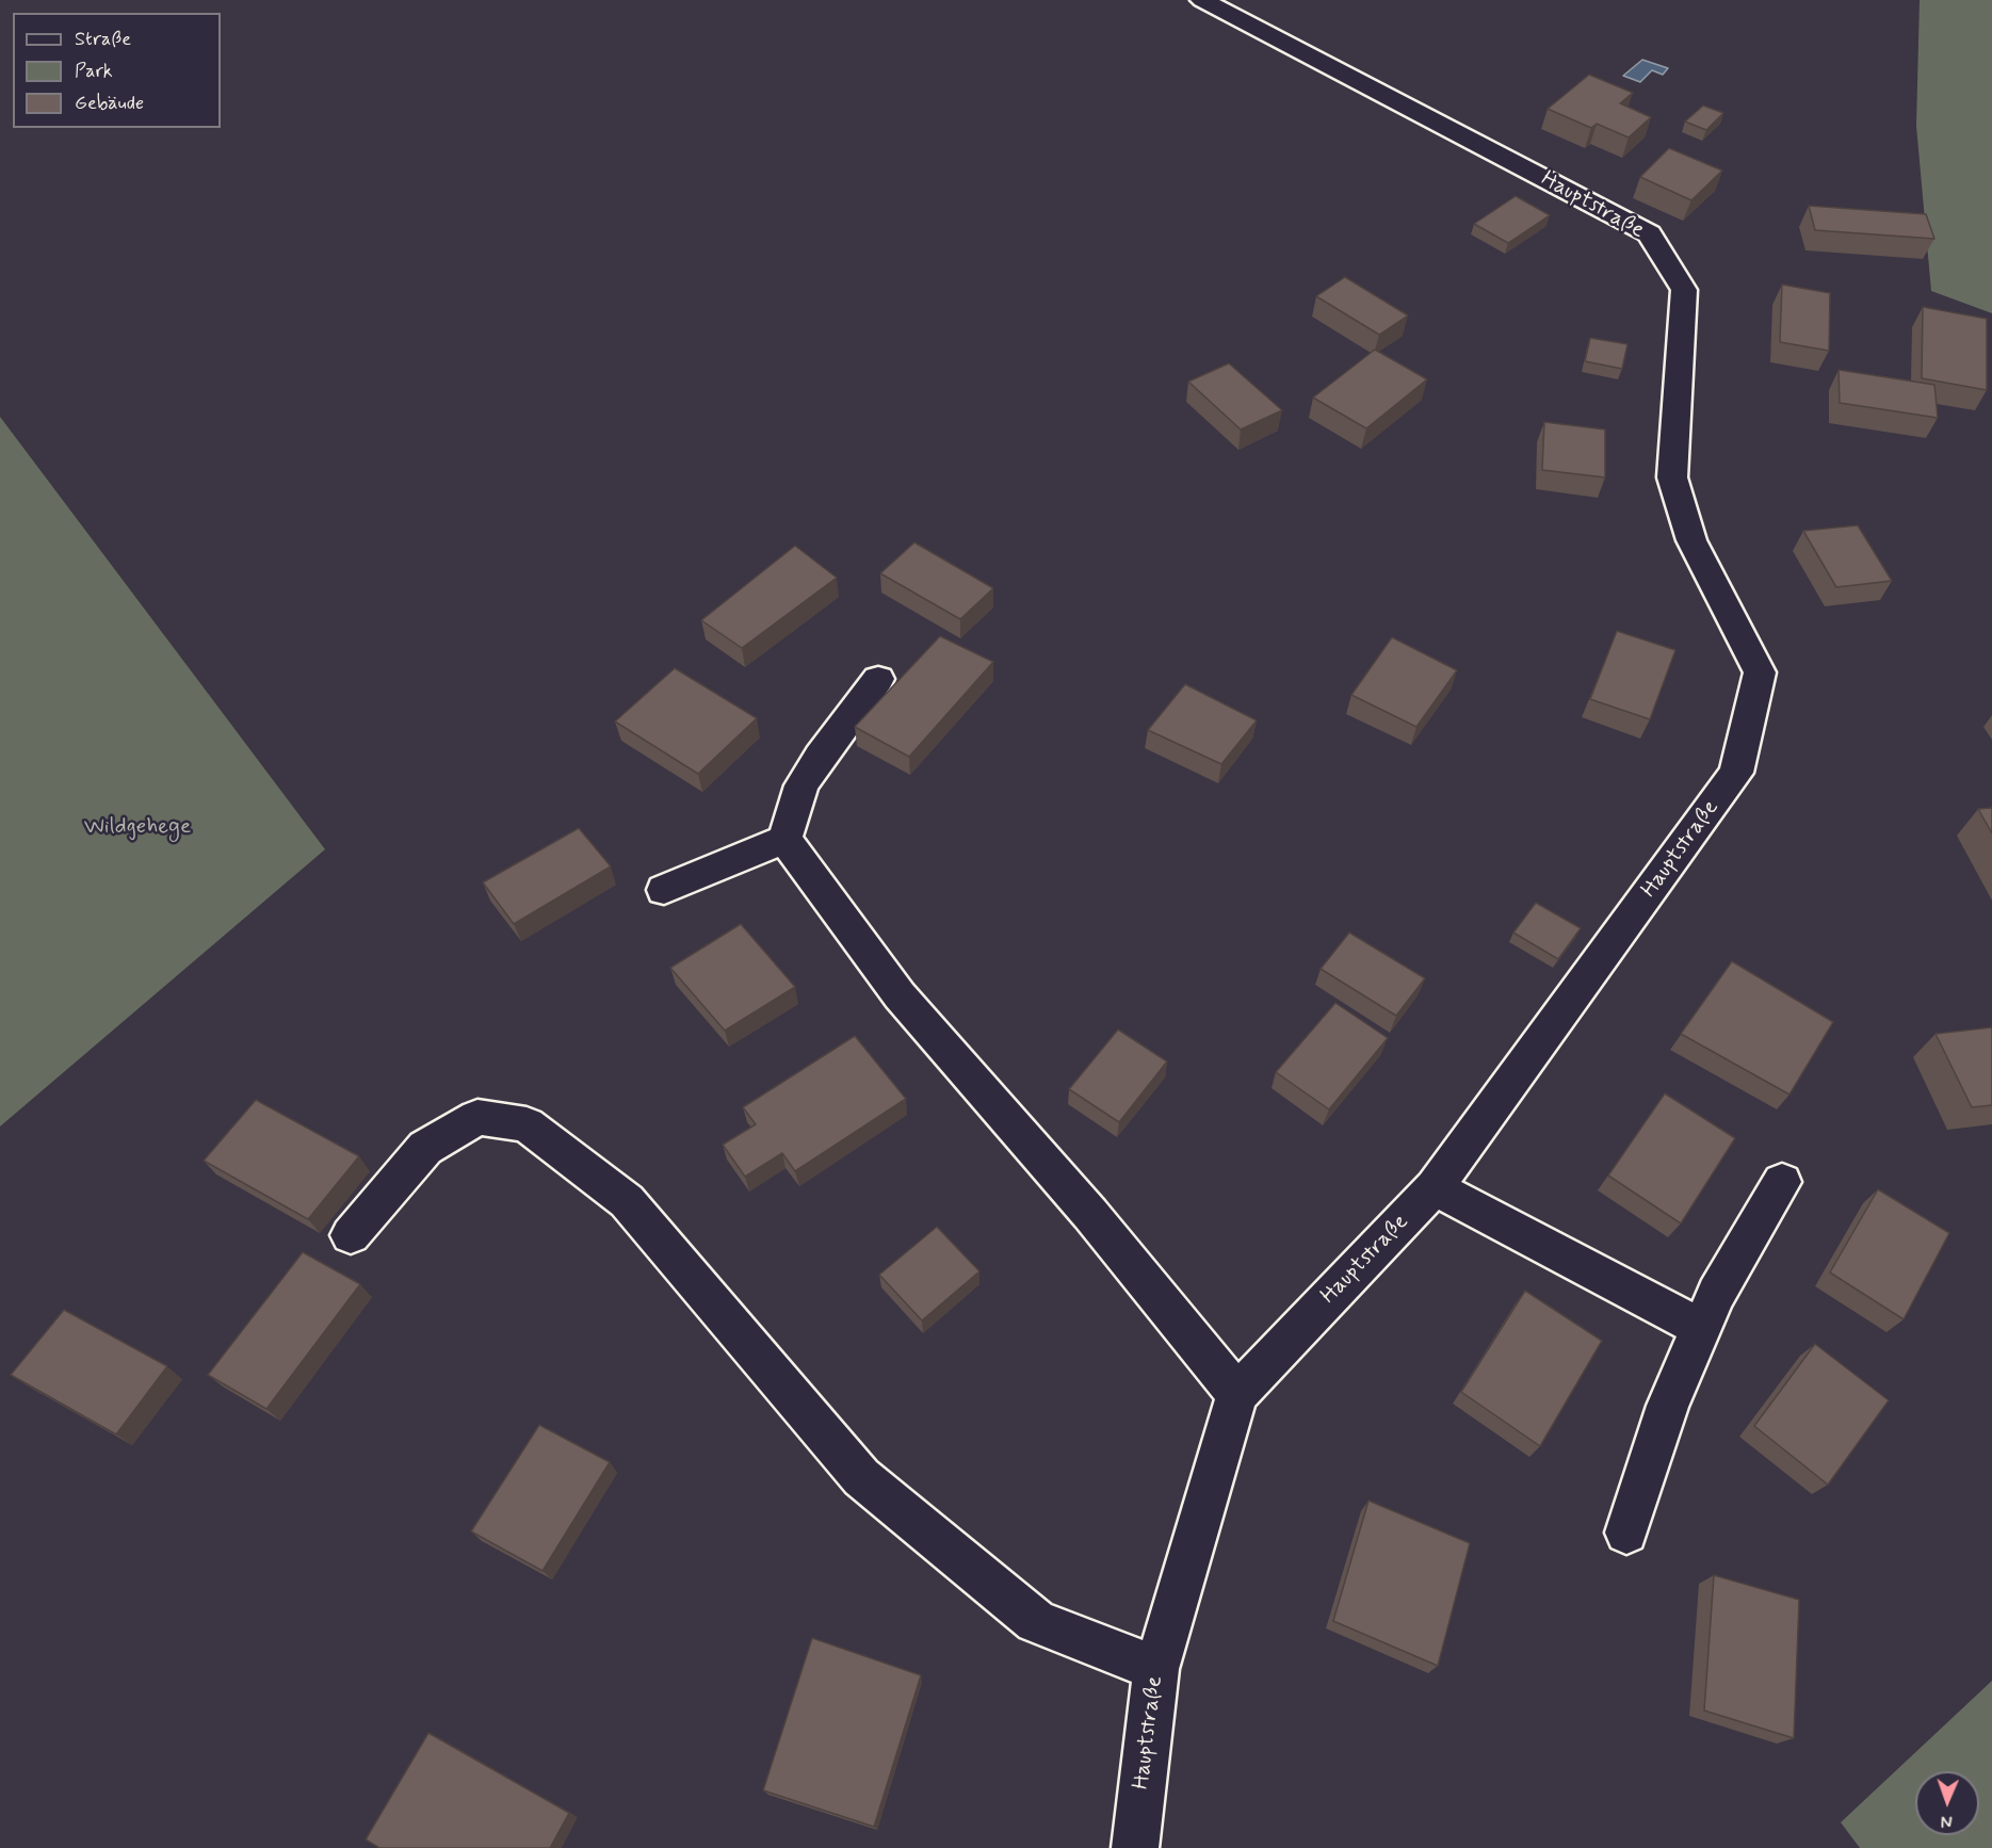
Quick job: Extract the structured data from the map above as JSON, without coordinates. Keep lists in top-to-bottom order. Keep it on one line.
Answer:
{"streets":{"street":["Hauptstraße"]},"parks":["Wildgehege"],"legend":["Straße","Park","Gebäude"],"north":"bottom"}
